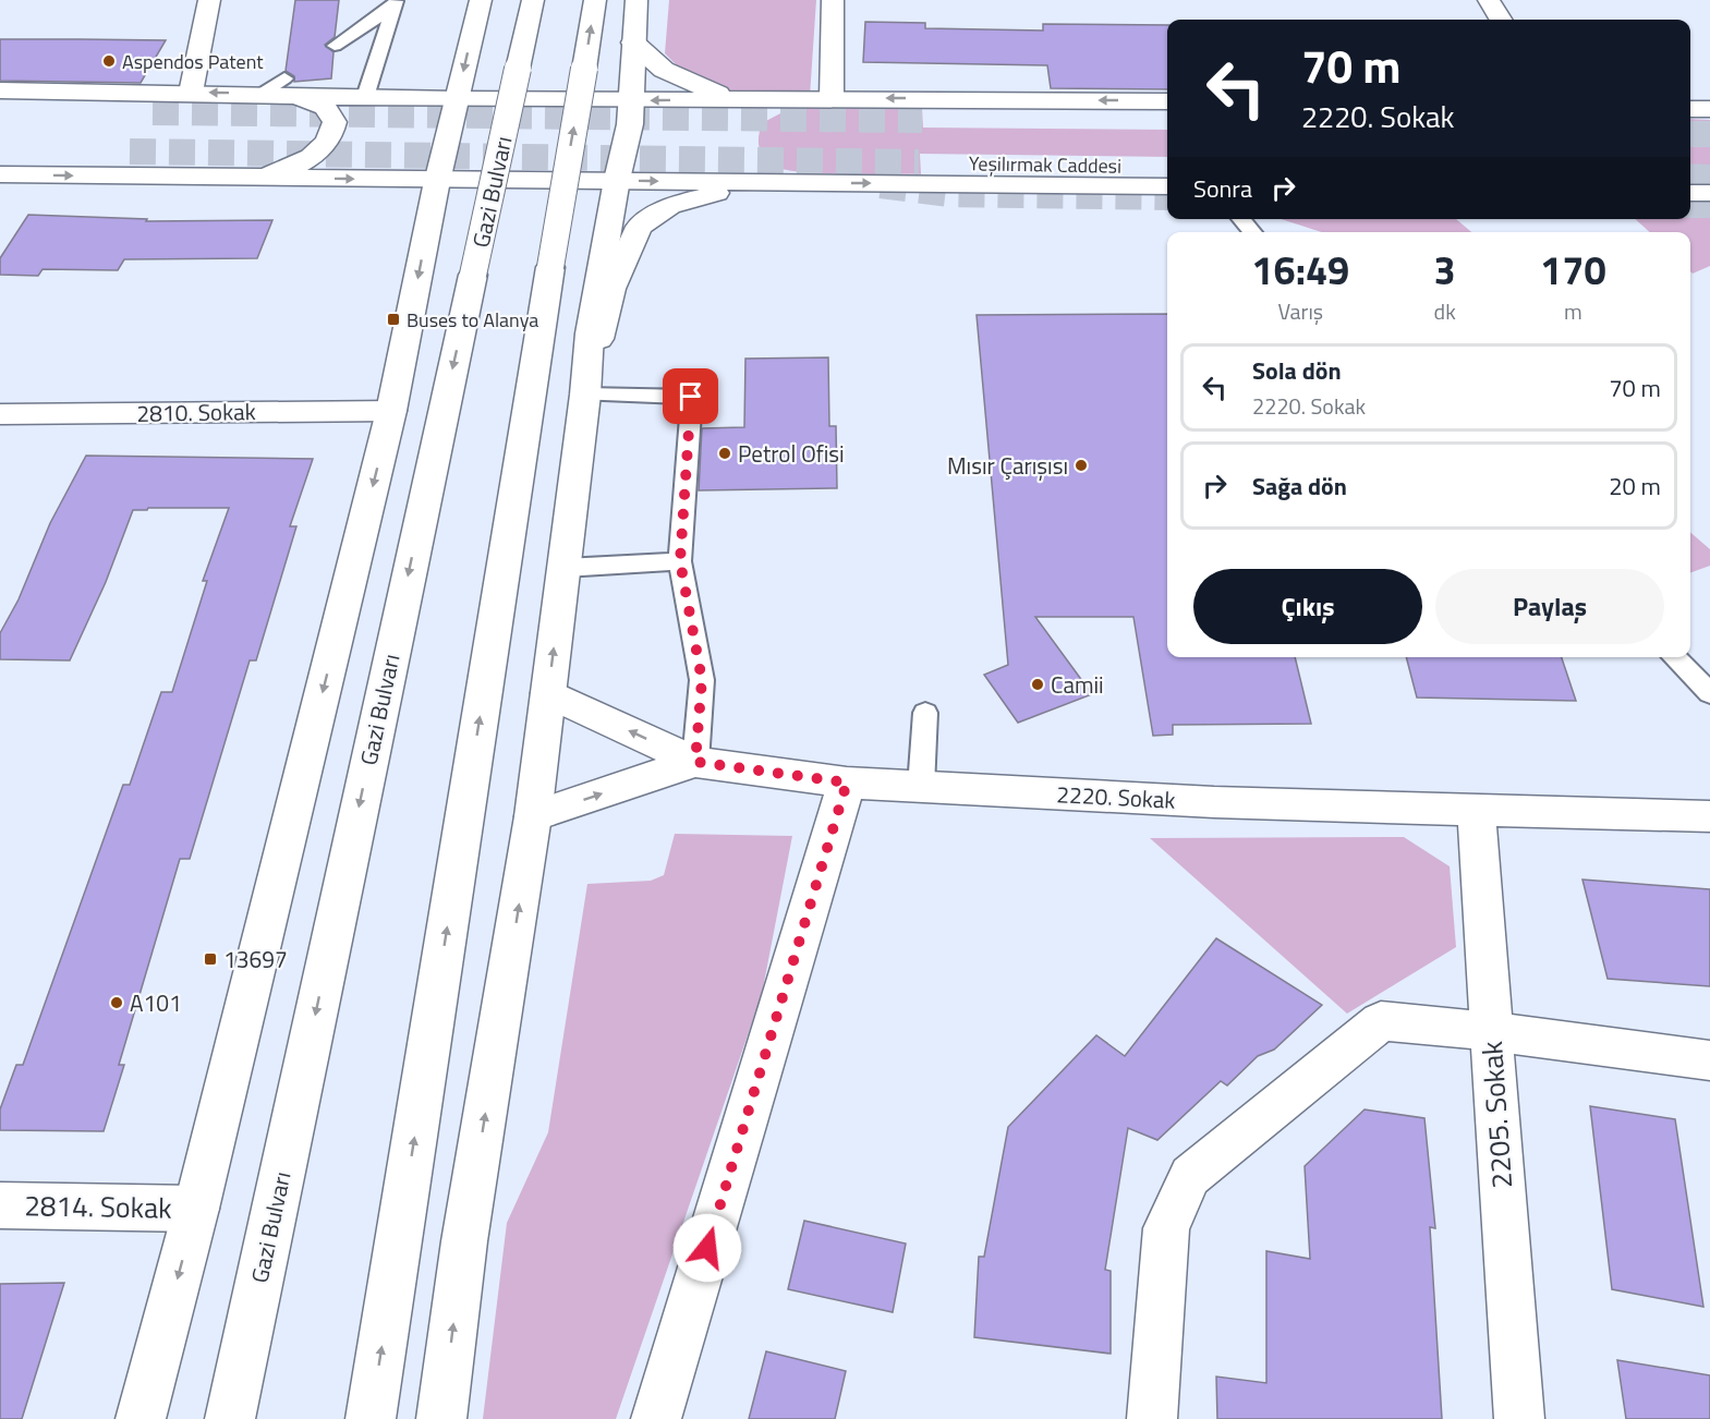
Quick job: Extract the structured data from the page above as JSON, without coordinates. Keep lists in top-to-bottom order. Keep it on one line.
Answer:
{"streets":{"main road":["Yeşilırmak Caddesi","Gazi Bulvarı","2810. Sokak","2220. Sokak","2205. Sokak","2814. Sokak"]},"crossings":[["2220. Sokak","2205. Sokak"]],"places":{"other":["Aspendos Patent","Petrol Ofisi","Mısır Çarışısı","Camii","A101"],"transit":["Buses to Alanya","13697"]},"page":{"turn":["70 m","2220. Sokak"],"then":"Sonra","eta":["16:49","Varış","3","dk","170","m"],"list":[{"name":"Sola dön","note":"2220. Sokak","value":"70 m"},{"name":"Sağa dön","value":"20 m"}],"buttons":["Çıkış","Paylaş"]}}
